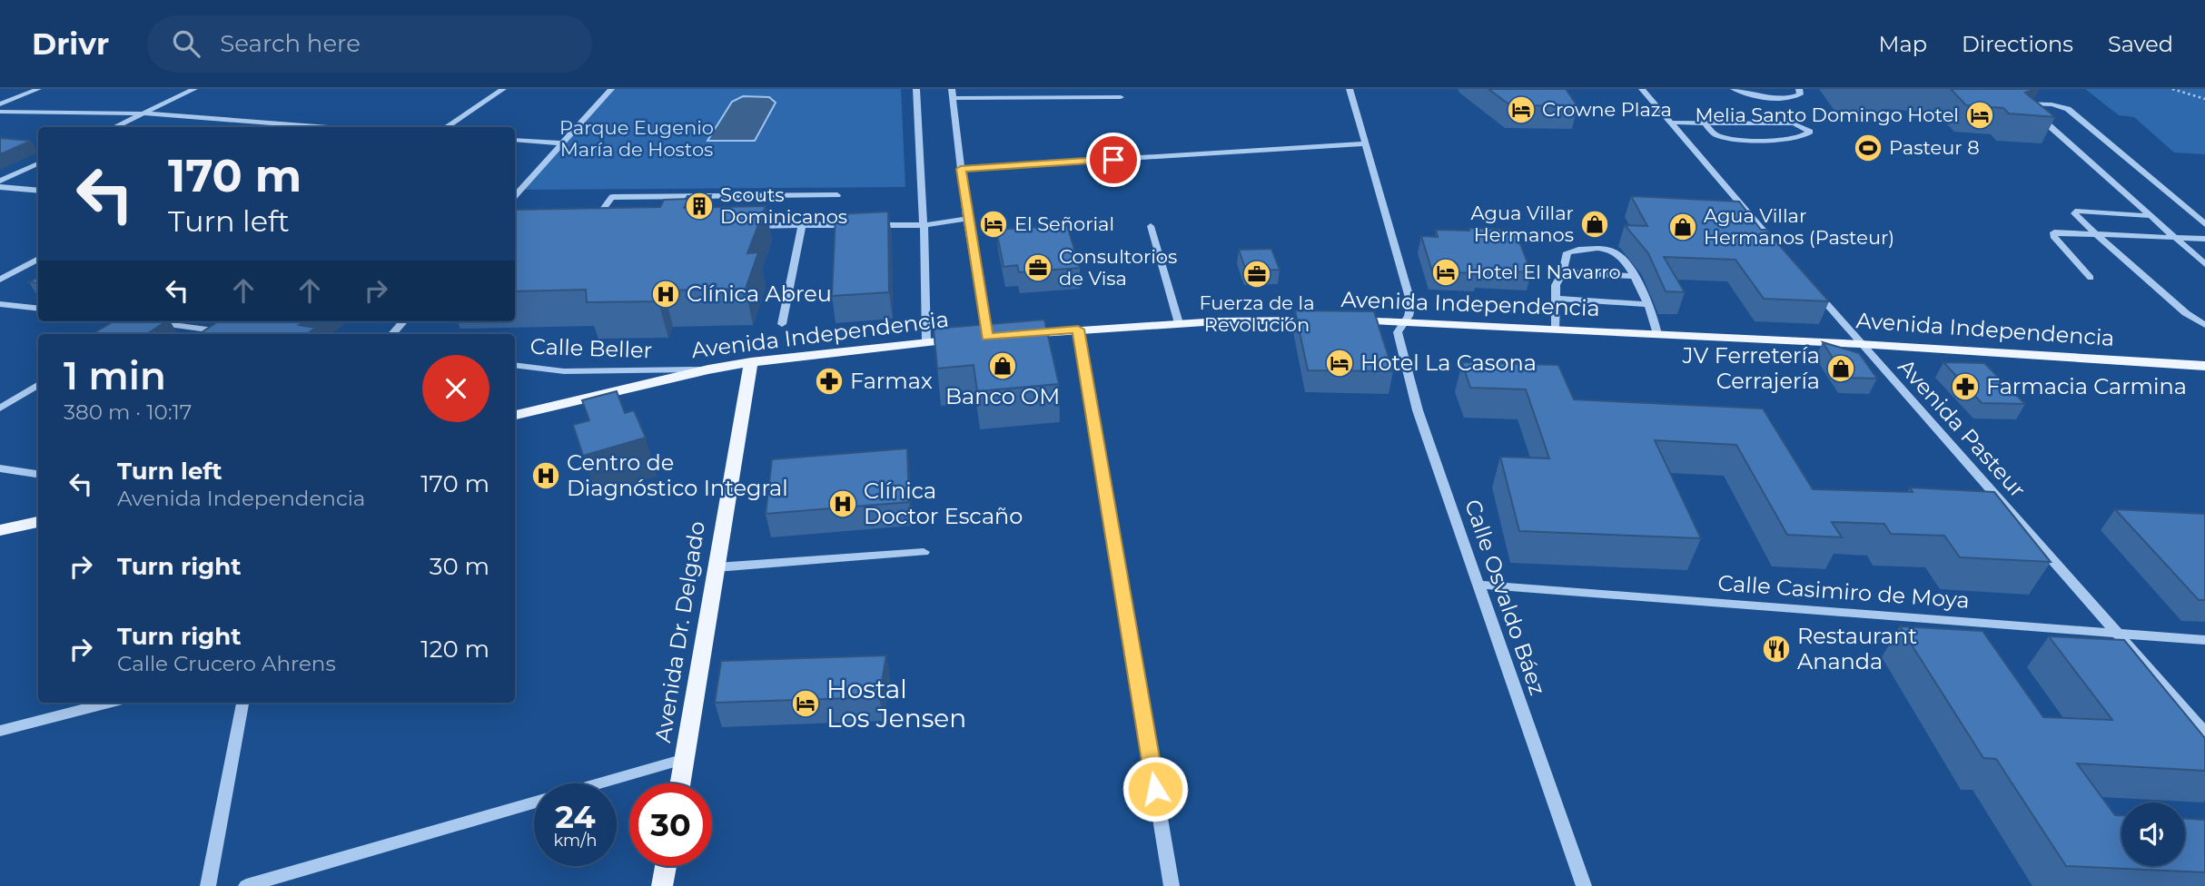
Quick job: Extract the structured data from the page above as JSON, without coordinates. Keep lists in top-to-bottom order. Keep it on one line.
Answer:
{"streets":{"main road":["Avenida Independencia","Avenida Dr. Delgado"],"street":["Calle Beller","Avenida Pasteur","Calle Casimiro de Moya","Calle Osvaldo Báez"]},"crossings":[["Avenida Independencia","Calle Beller"],["Avenida Independencia","Avenida Pasteur"],["Avenida Independencia","Calle Osvaldo Báez"],["Avenida Independencia","Avenida Dr. Delgado"],["Avenida Pasteur","Calle Casimiro de Moya"],["Calle Casimiro de Moya","Calle Osvaldo Báez"]],"parks":["Parque Eugenio María de Hostos"],"places":{"hotel":["Crowne Plaza","Melia Santo Domingo Hotel","El Señorial","Hotel El Navarro","Hotel La Casona","Hostal Los Jensen"],"sports":["Pasteur 8"],"building":["Scouts Dominicanos"],"shop":["Agua Villar Hermanos","Agua Villar Hermanos (Pasteur)","Banco OM","JV Ferretería Cerrajería"],"office":["Consultorios de Visa","Fuerza de la Revolución"],"hospital":["Clínica Abreu","Centro de Diagnóstico Integral","Clínica Doctor Escaño"],"pharmacy":["Farmax","Farmacia Carmina"],"restaurant":["Restaurant Ananda"]},"page":{"header":"Drivr","search":"Search here","nav":["Map","Directions","Saved"],"turn":["170 m","Turn left"],"heading":["1 min","380 m · 10:17"],"list":[{"name":"Turn left","note":"Avenida Independencia","value":"170 m"},{"name":"Turn right","value":"30 m"},{"name":"Turn right","note":"Calle Crucero Ahrens","value":"120 m"}],"speed":"24 km/h","limit":"30"}}
